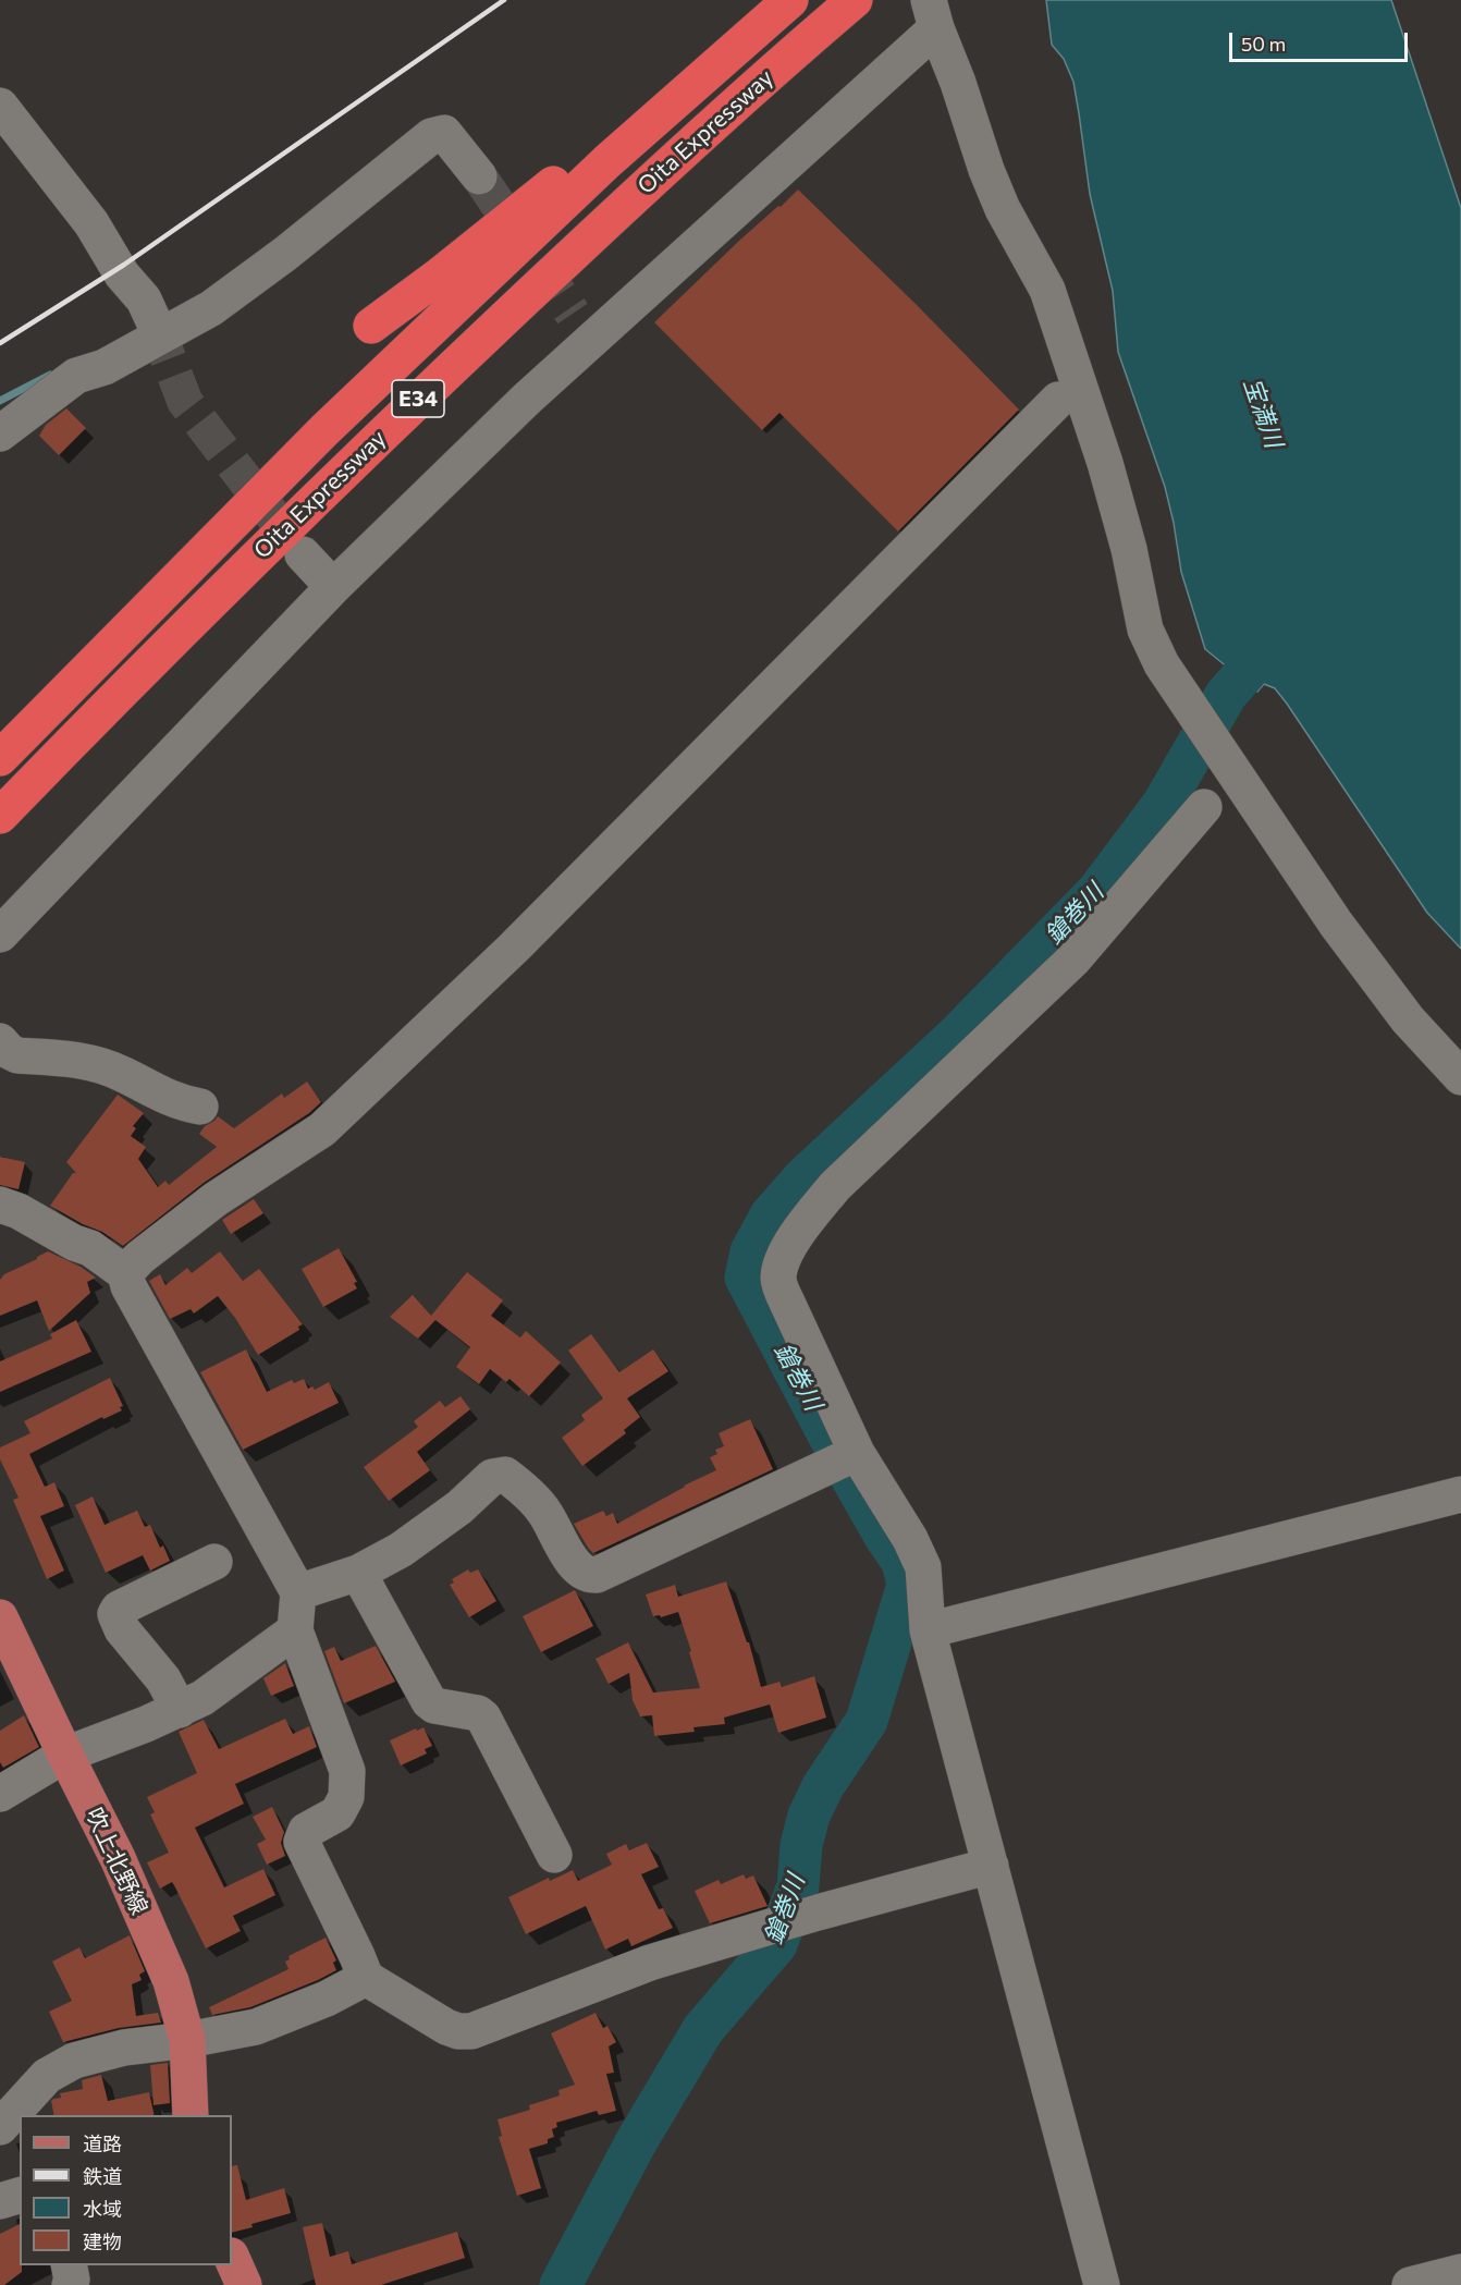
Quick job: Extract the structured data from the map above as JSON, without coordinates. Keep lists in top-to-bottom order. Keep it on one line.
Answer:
{"streets":{"highway":["Oita Expressway","E34"],"main road":["吹上北野線"]},"water":["宝満川","鎗巻川"],"legend":["道路","鉄道","水域","建物"],"scale_bar":"50 m"}
